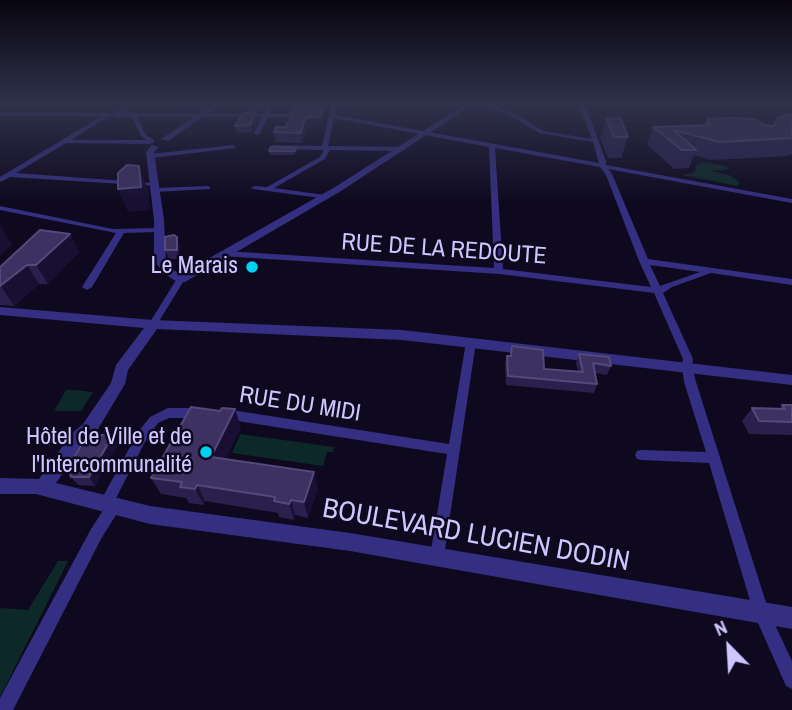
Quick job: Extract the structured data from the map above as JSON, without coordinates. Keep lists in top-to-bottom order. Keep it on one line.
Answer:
{"streets":{"street":["RUE DE LA REDOUTE","RUE DU MIDI","BOULEVARD LUCIEN DODIN"]},"crossings":[["RUE DU MIDI","BOULEVARD LUCIEN DODIN"]],"places":["Le Marais","Hôtel de Ville et de l'Intercommunalité"],"north":"top left"}
